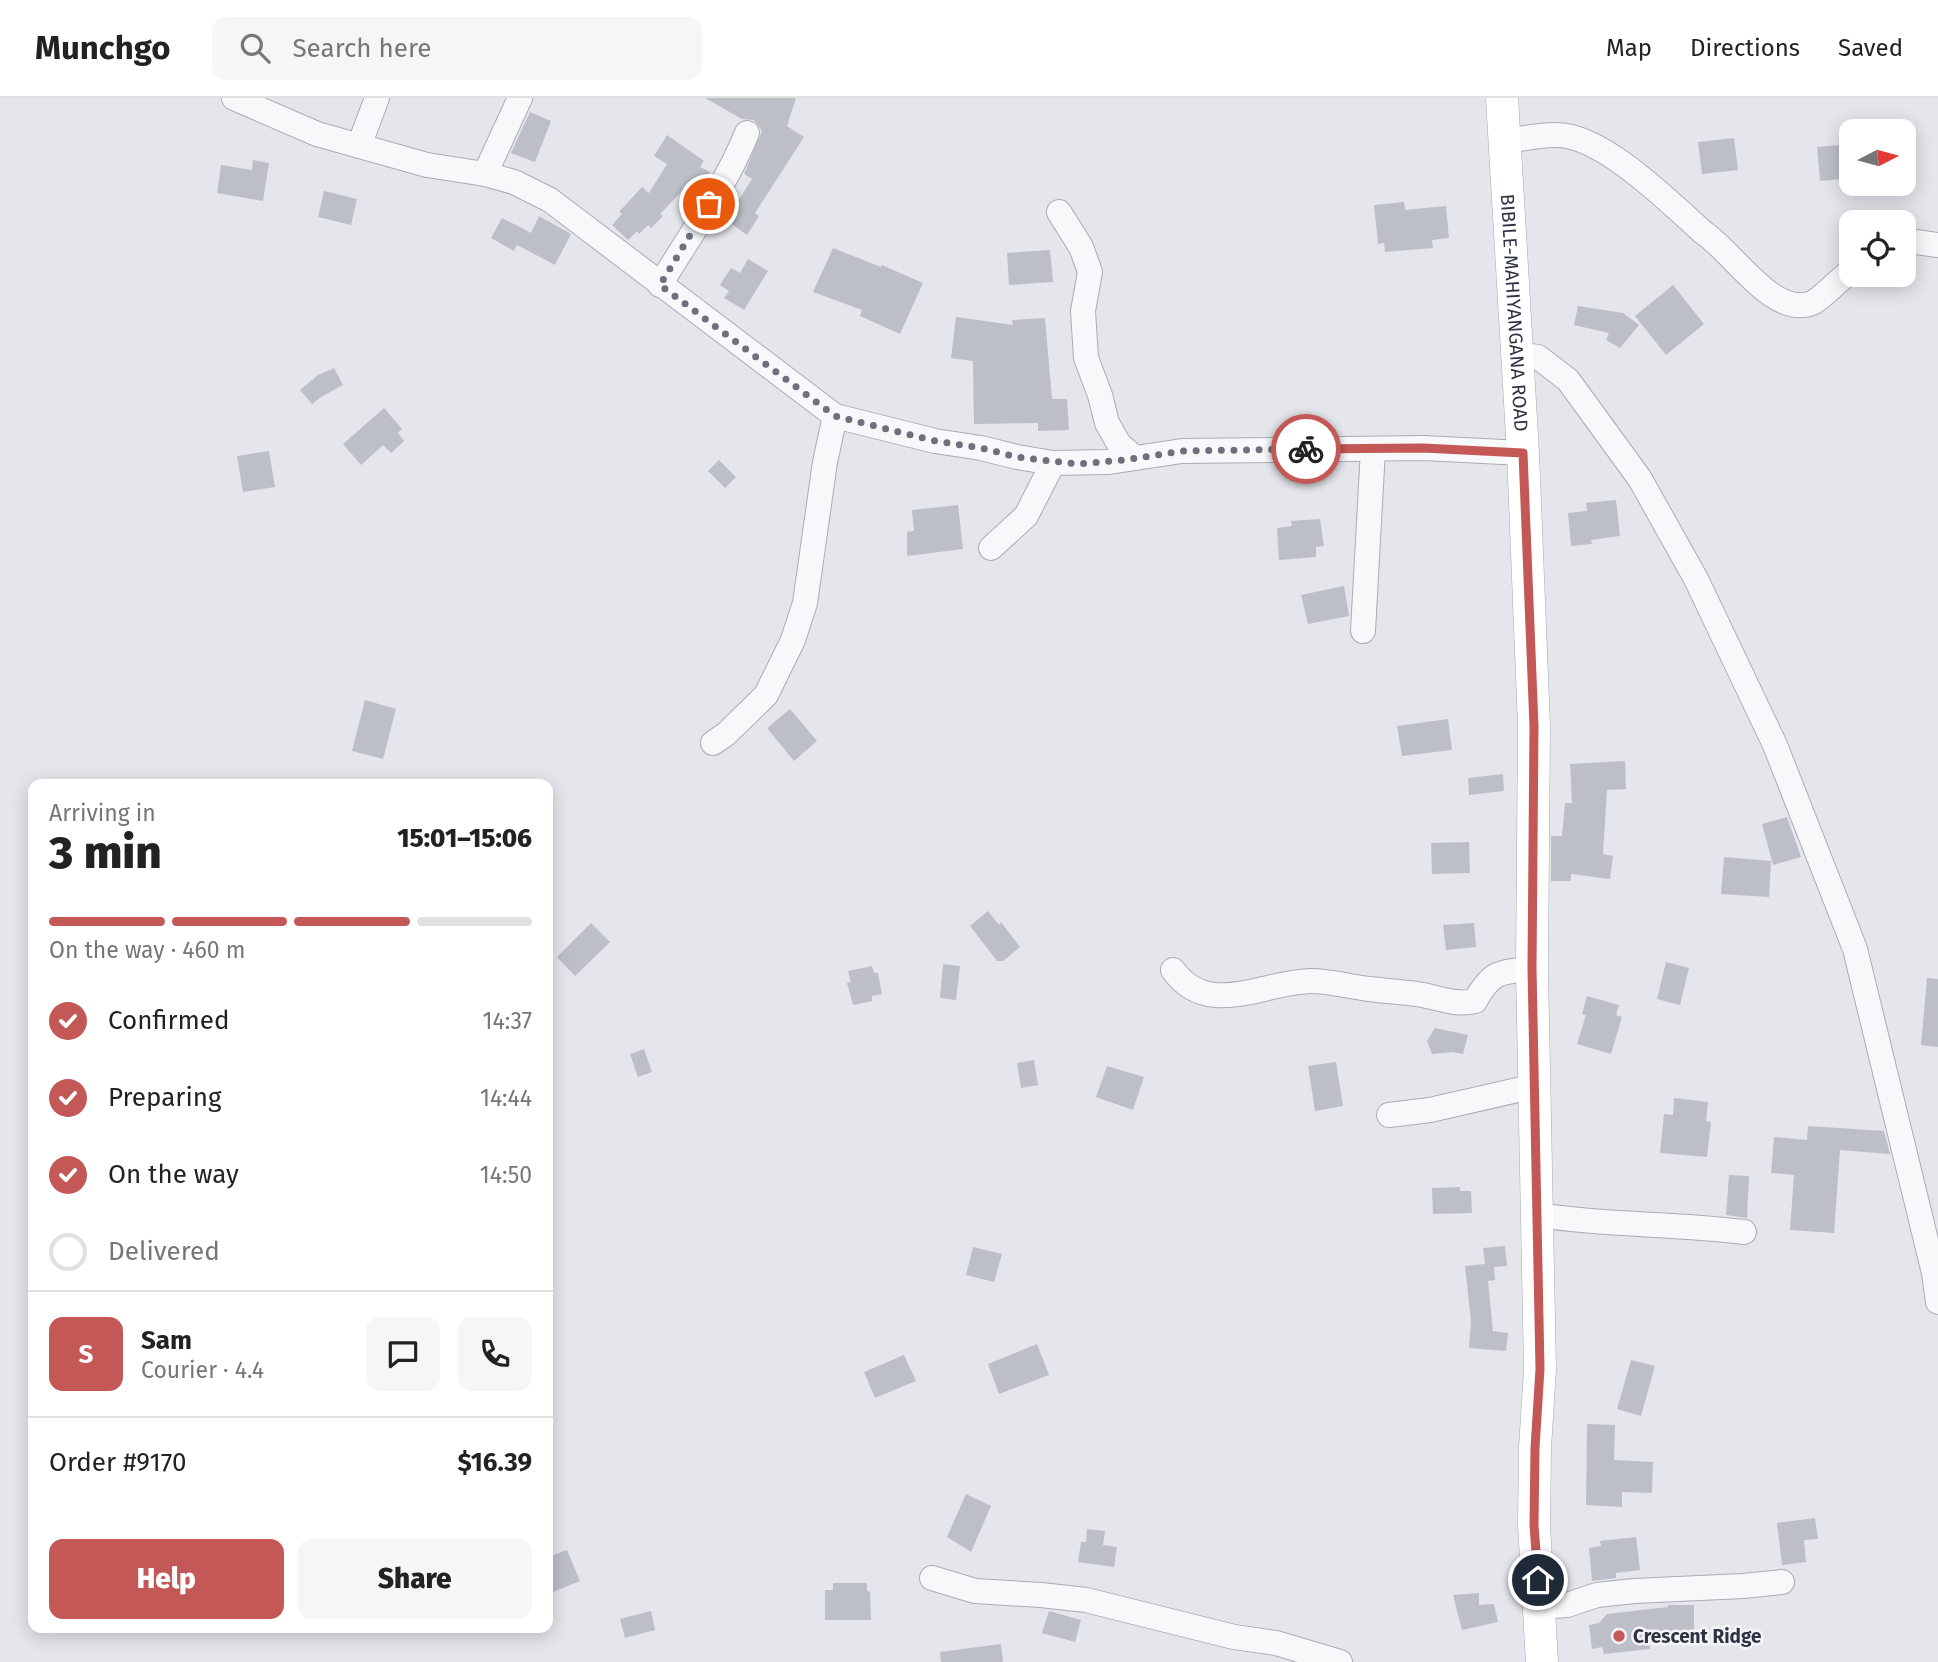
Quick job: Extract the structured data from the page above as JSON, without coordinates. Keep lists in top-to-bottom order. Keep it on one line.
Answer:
{"streets":{"main road":["BIBILE-MAHIYANGANA ROAD"]},"places":["Crescent Ridge"],"north":"right","page":{"header":"Munchgo","search":"Search here","nav":["Map","Directions","Saved"],"heading":["3 min","Arriving in","15:01–15:06"],"panel":["Sam","Courier · 4.4","Order #9170","$16.39"],"bar":"On the way · 460 m","list":[["Confirmed","14:37"],["Preparing","14:44"],["On the way","14:50"],"Delivered"],"round":"S","buttons":["Help","Share"]}}
